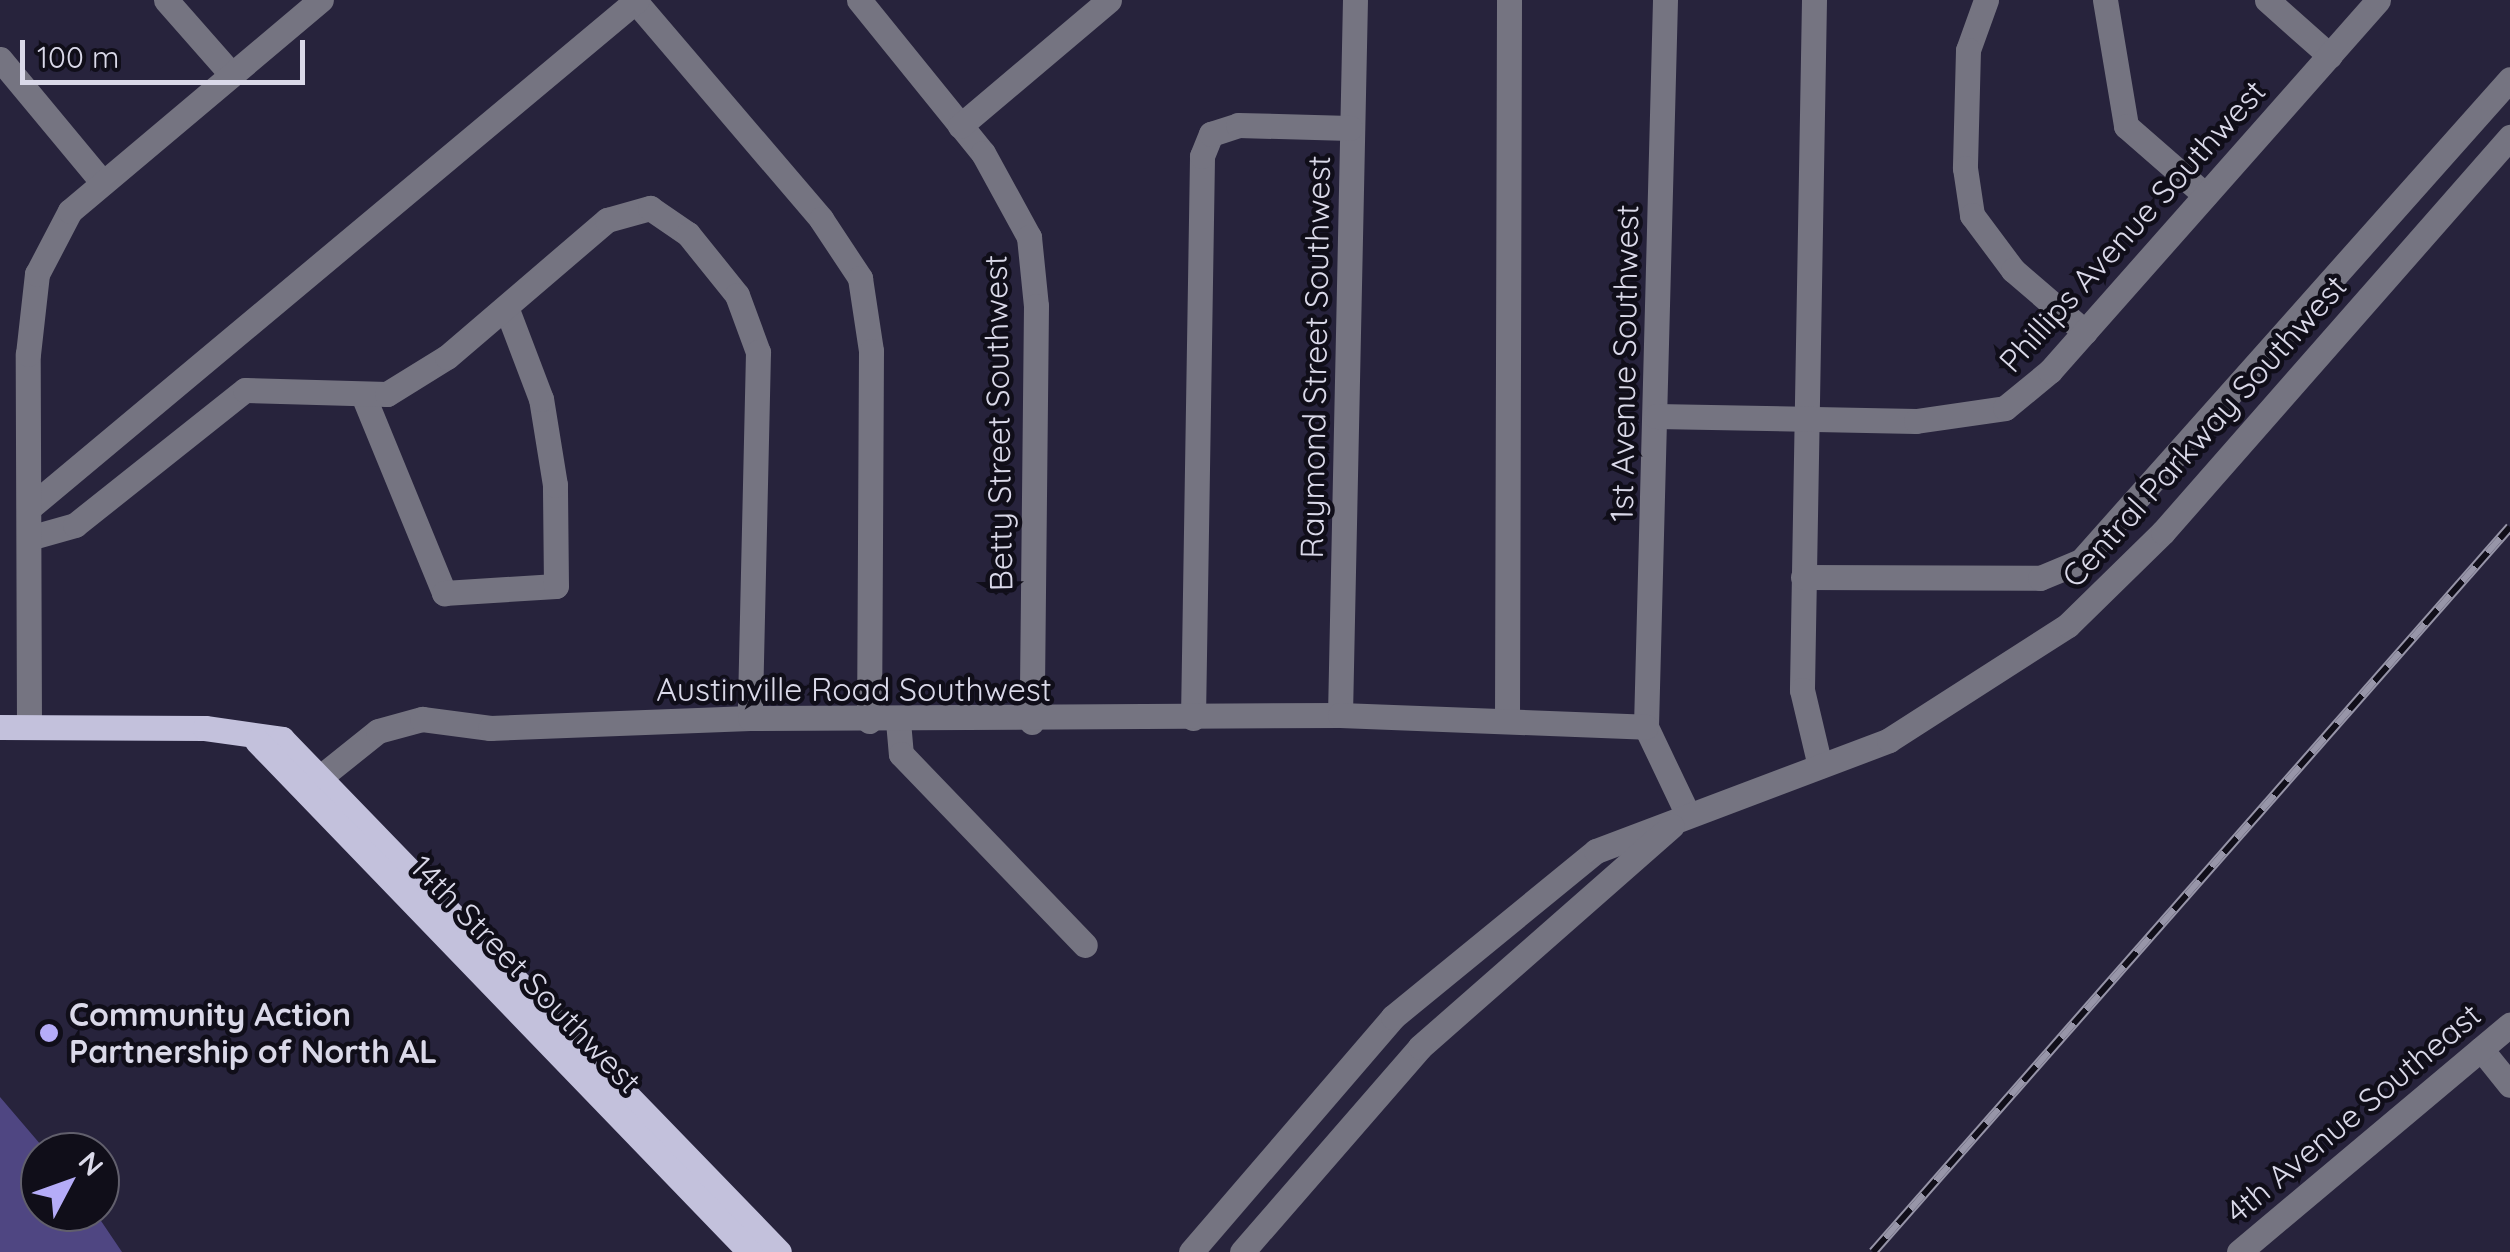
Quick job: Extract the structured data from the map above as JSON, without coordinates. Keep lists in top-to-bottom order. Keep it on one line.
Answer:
{"streets":{"main road":["14th Street Southwest"],"street":["Phillips Avenue Southwest","Raymond Street Southwest","1st Avenue Southwest","Betty Street Southwest","Central Parkway Southwest","Austinville Road Southwest","4th Avenue Southeast"]},"crossings":[["Phillips Avenue Southwest","1st Avenue Southwest"],["Raymond Street Southwest","Austinville Road Southwest"],["1st Avenue Southwest","Austinville Road Southwest"],["Betty Street Southwest","Austinville Road Southwest"],["Austinville Road Southwest","14th Street Southwest"]],"places":["Community Action Partnership of North AL"],"scale_bar":"100 m","north":"top right"}
